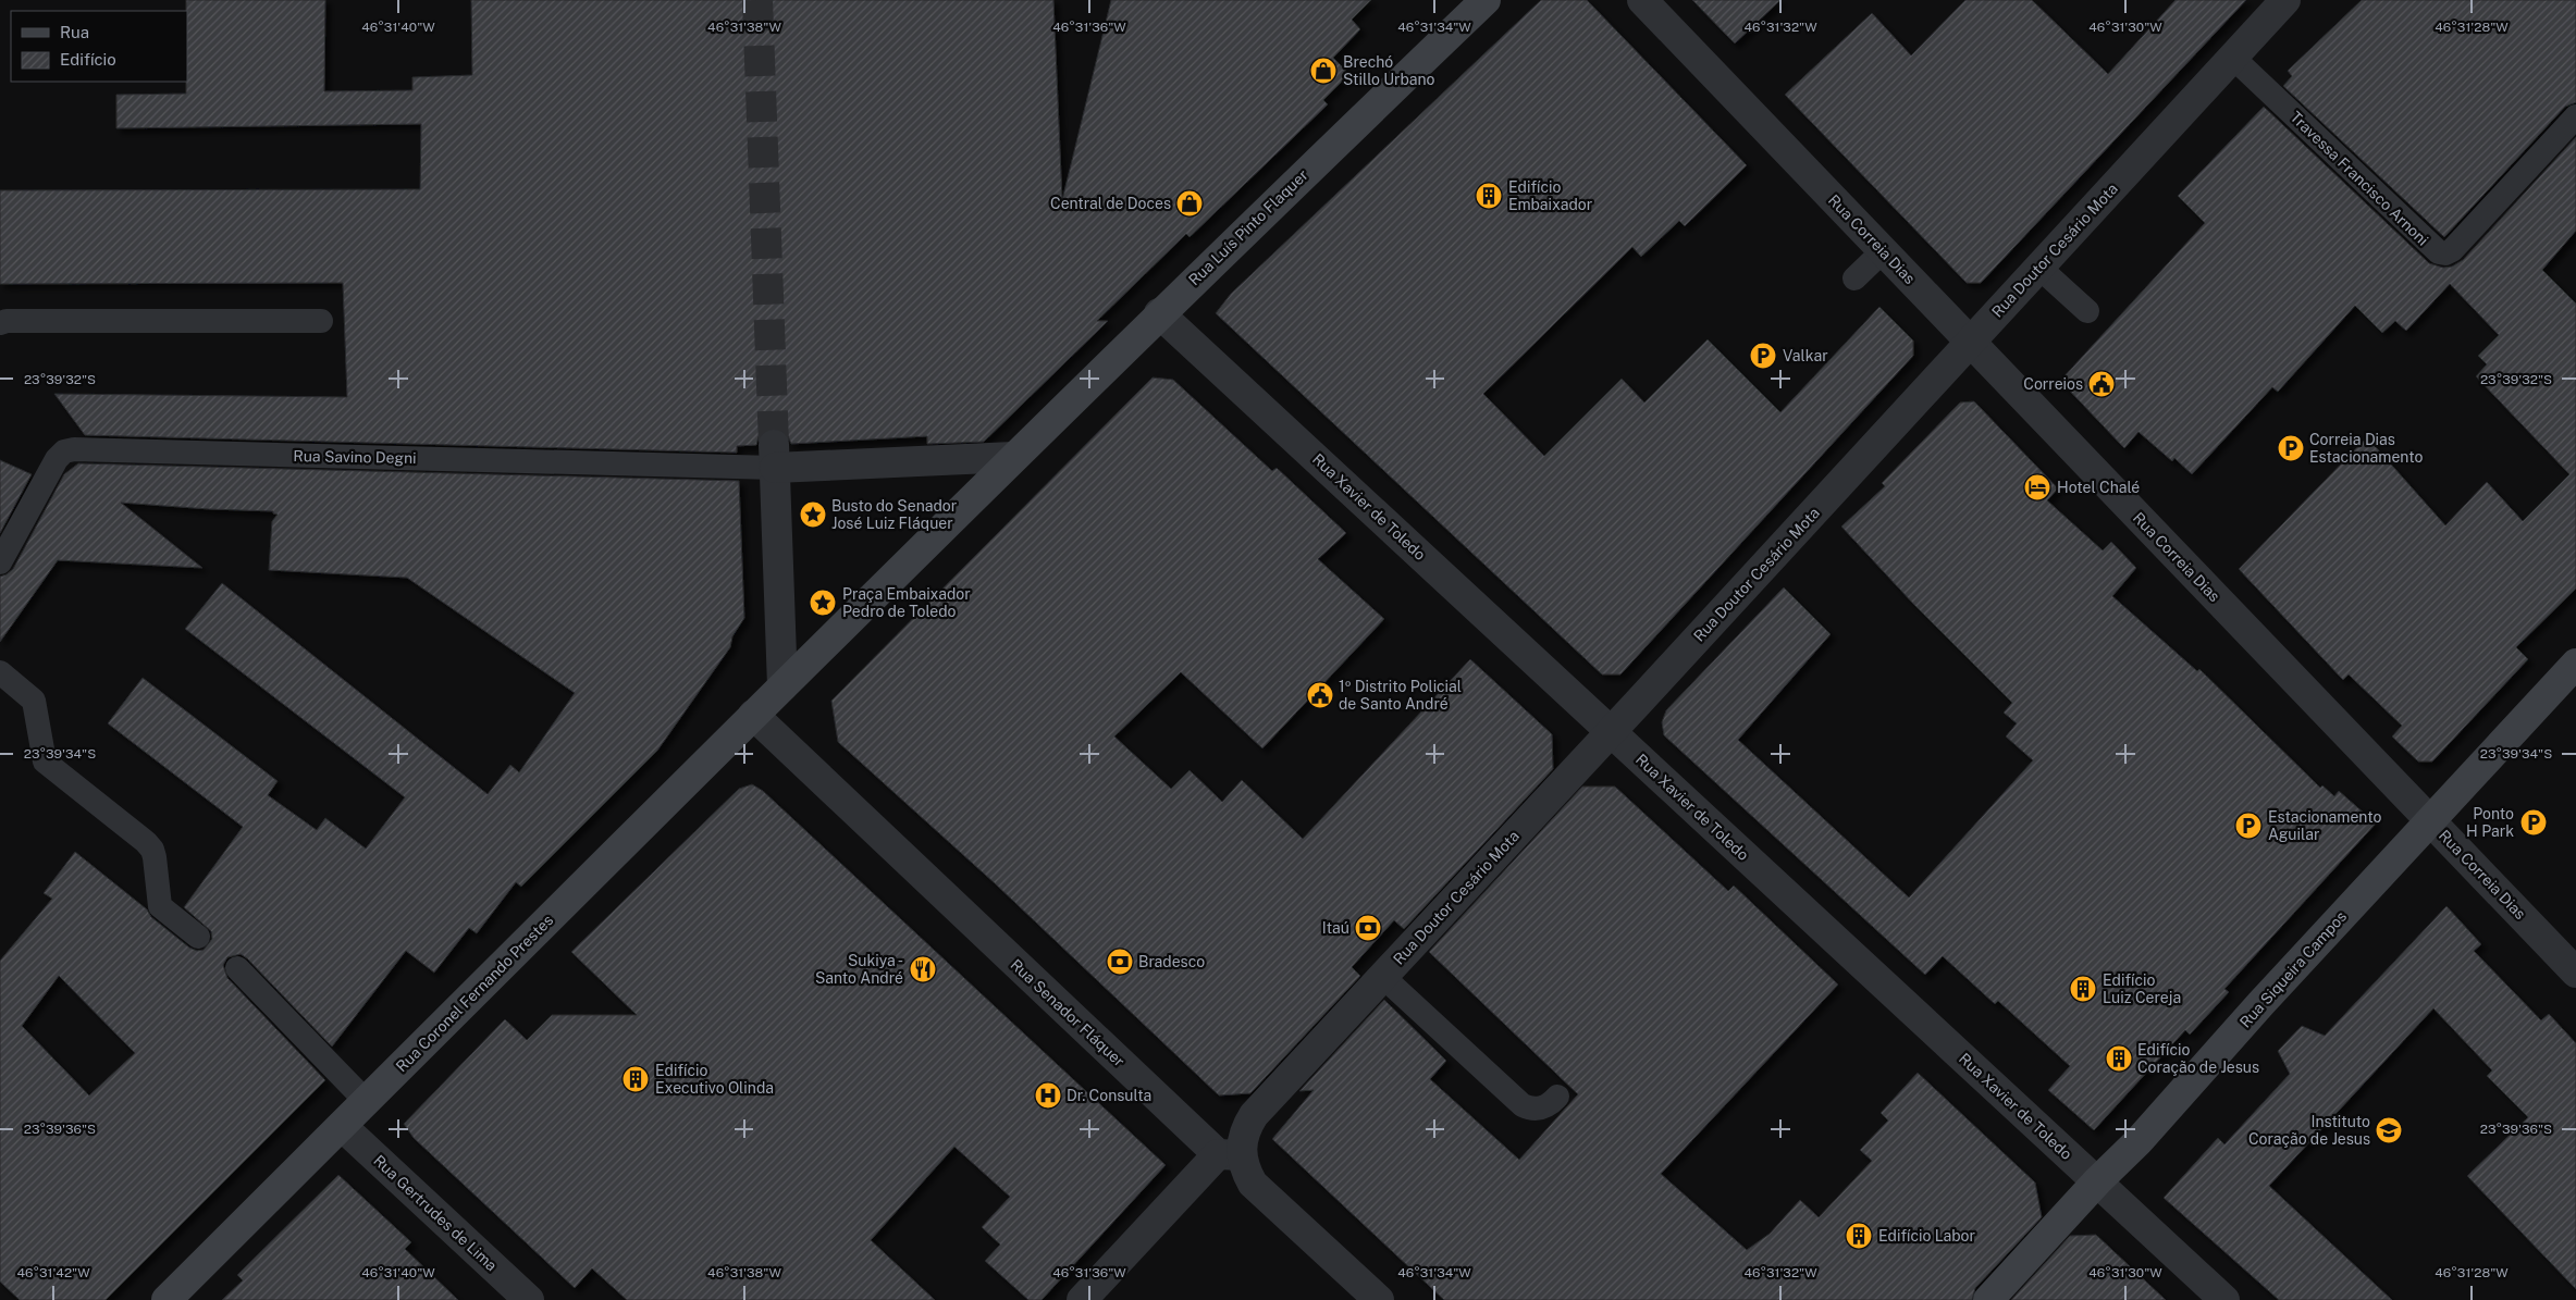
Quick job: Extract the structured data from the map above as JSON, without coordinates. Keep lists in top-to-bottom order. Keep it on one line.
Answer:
{"streets":{"main road":["Rua Luís Pinto Flaquer","Rua Siqueira Campos","Rua Coronel Fernando Prestes"],"street":["Rua Correia Dias","Rua Doutor Cesário Mota","Rua Xavier de Toledo","Rua Senador Fláquer","Rua Gertrudes de Lima"],"lane":["Travessa Francisco Arnoni","Rua Savino Degni"]},"crossings":[["Travessa Francisco Arnoni","Rua Doutor Cesário Mota"],["Rua Luís Pinto Flaquer","Rua Xavier de Toledo"],["Rua Correia Dias","Rua Doutor Cesário Mota"],["Rua Correia Dias","Rua Siqueira Campos"],["Rua Doutor Cesário Mota","Rua Xavier de Toledo"],["Rua Doutor Cesário Mota","Rua Senador Fláquer"],["Rua Xavier de Toledo","Rua Siqueira Campos"],["Rua Coronel Fernando Prestes","Rua Senador Fláquer"],["Rua Coronel Fernando Prestes","Rua Gertrudes de Lima"]],"places":{"shop":["Brechó Stillo Urbano","Central de Doces"],"building":["Edifício Embaixador","Edifício Luiz Cereja","Edifício Coração de Jesus","Edifício Executivo Olinda","Edifício Labor"],"parking":["Valkar","Correia Dias Estacionamento","Ponto H Park","Estacionamento Aguilar"],"public building":["Correios","1º Distrito Policial de Santo André"],"hotel":["Hotel Chalé"],"place":["Busto do Senador José Luiz Fláquer","Praça Embaixador Pedro de Toledo"],"bank":["Itaú","Bradesco"],"restaurant":["Sukiya - Santo André"],"hospital":["Dr. Consulta"],"school or university":["Instituto Coração de Jesus"]},"legend":["Rua","Edifício"],"coordinates":["46°31'40\"W","46°31'38\"W","46°31'36\"W","46°31'34\"W","46°31'32\"W","46°31'30\"W","46°31'28\"W","23°39'32\"S","23°39'34\"S","23°39'36\"S","46°31'42\"W"]}
